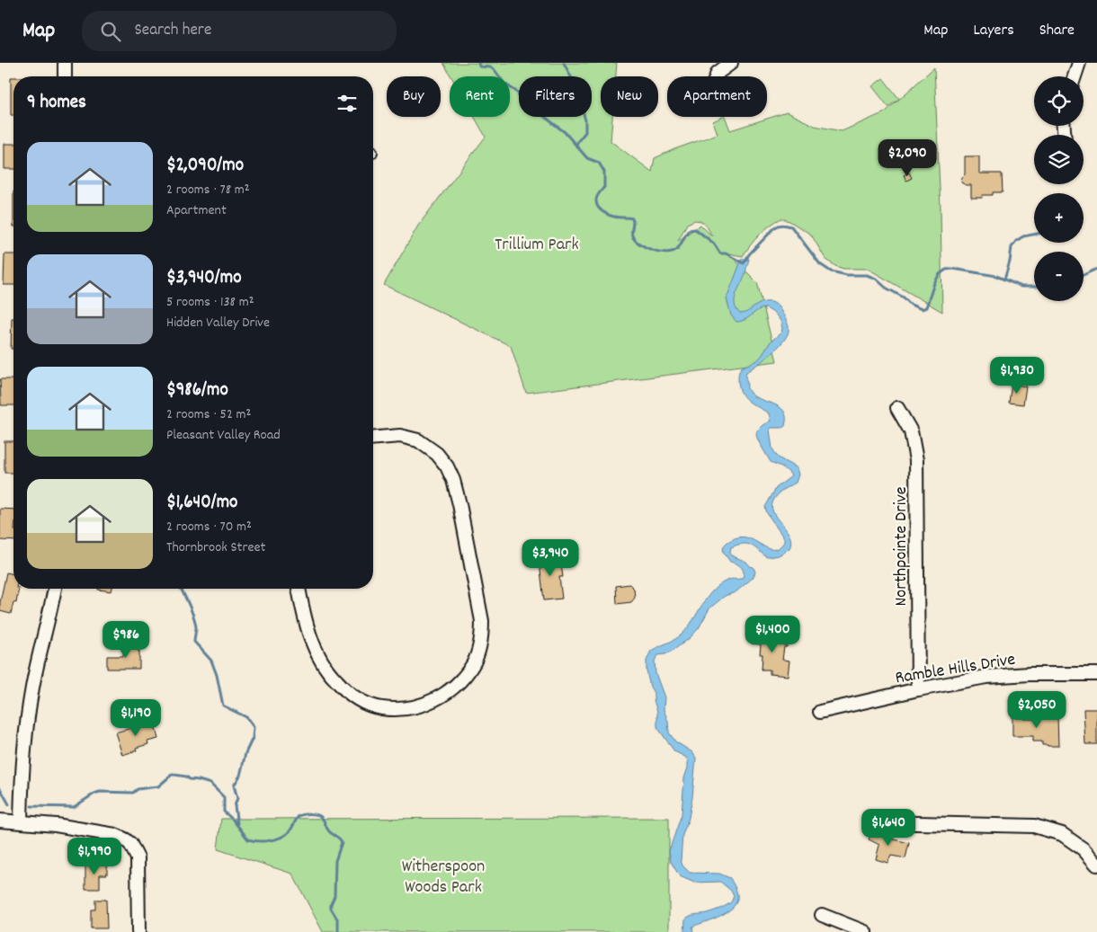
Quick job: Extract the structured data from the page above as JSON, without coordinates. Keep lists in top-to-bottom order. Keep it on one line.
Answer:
{"streets":{"street":["Northpointe Drive","Ramble Hills Drive"]},"crossings":[["Northpointe Drive","Ramble Hills Drive"]],"parks":["Trillium Park","Witherspoon Woods Park"],"page":{"header":"Map","search":"Search here","nav":["Map","Layers","Share"],"map_buttons":["+","−"],"chip":["Buy","Rent","Filters","New","Apartment"],"heading":"9 homes","list":[{"name":"$2,090/mo","note":"2 rooms · 78 m² · Apartment"},{"name":"$3,940/mo","note":"5 rooms · 138 m² · Hidden Valley Drive"},{"name":"$986/mo","note":"2 rooms · 52 m² · Pleasant Valley Road"},{"name":"$1,640/mo","note":"2 rooms · 70 m² · Thornbrook Street"}],"price":["$2,090","$1,930","$3,940","$1,400","$986","$2,050","$1,190","$1,640","$1,990"]}}
